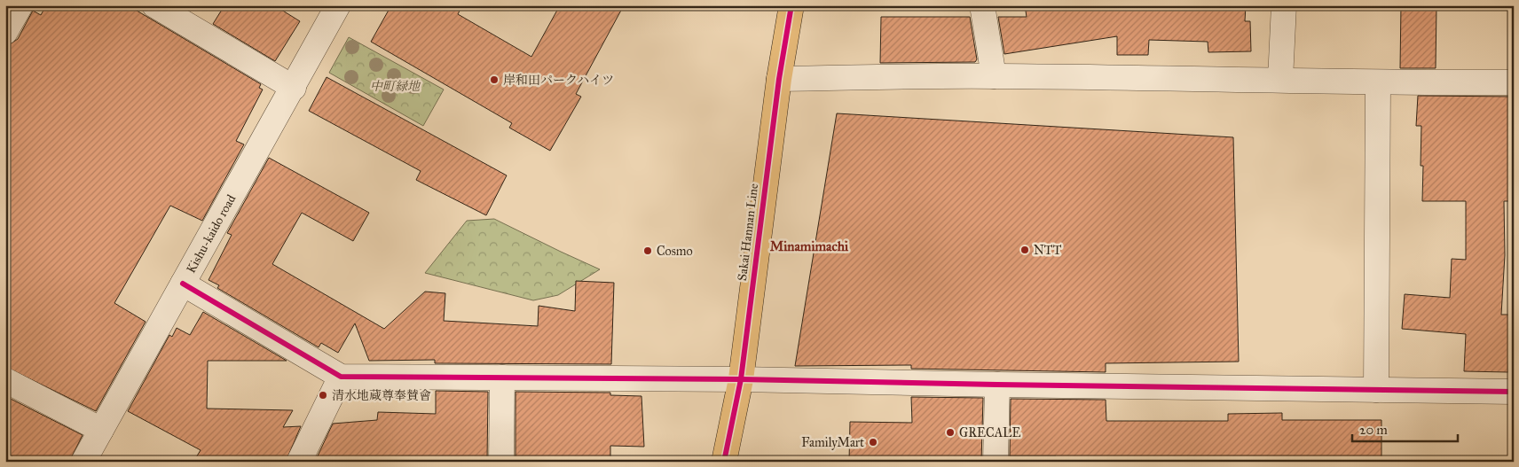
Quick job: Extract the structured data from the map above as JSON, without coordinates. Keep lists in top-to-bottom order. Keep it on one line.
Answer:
{"streets":{"main road":["Sakai Hannan Line"],"street":["Kishu-kaido road"]},"districts":["Minamimachi"],"parks":["中町緑地"],"places":["岸和田パークハイツ","NTT","Cosmo","清水地蔵尊奉賛會","GRECALE","FamilyMart"],"scale_bar":"20 m"}
